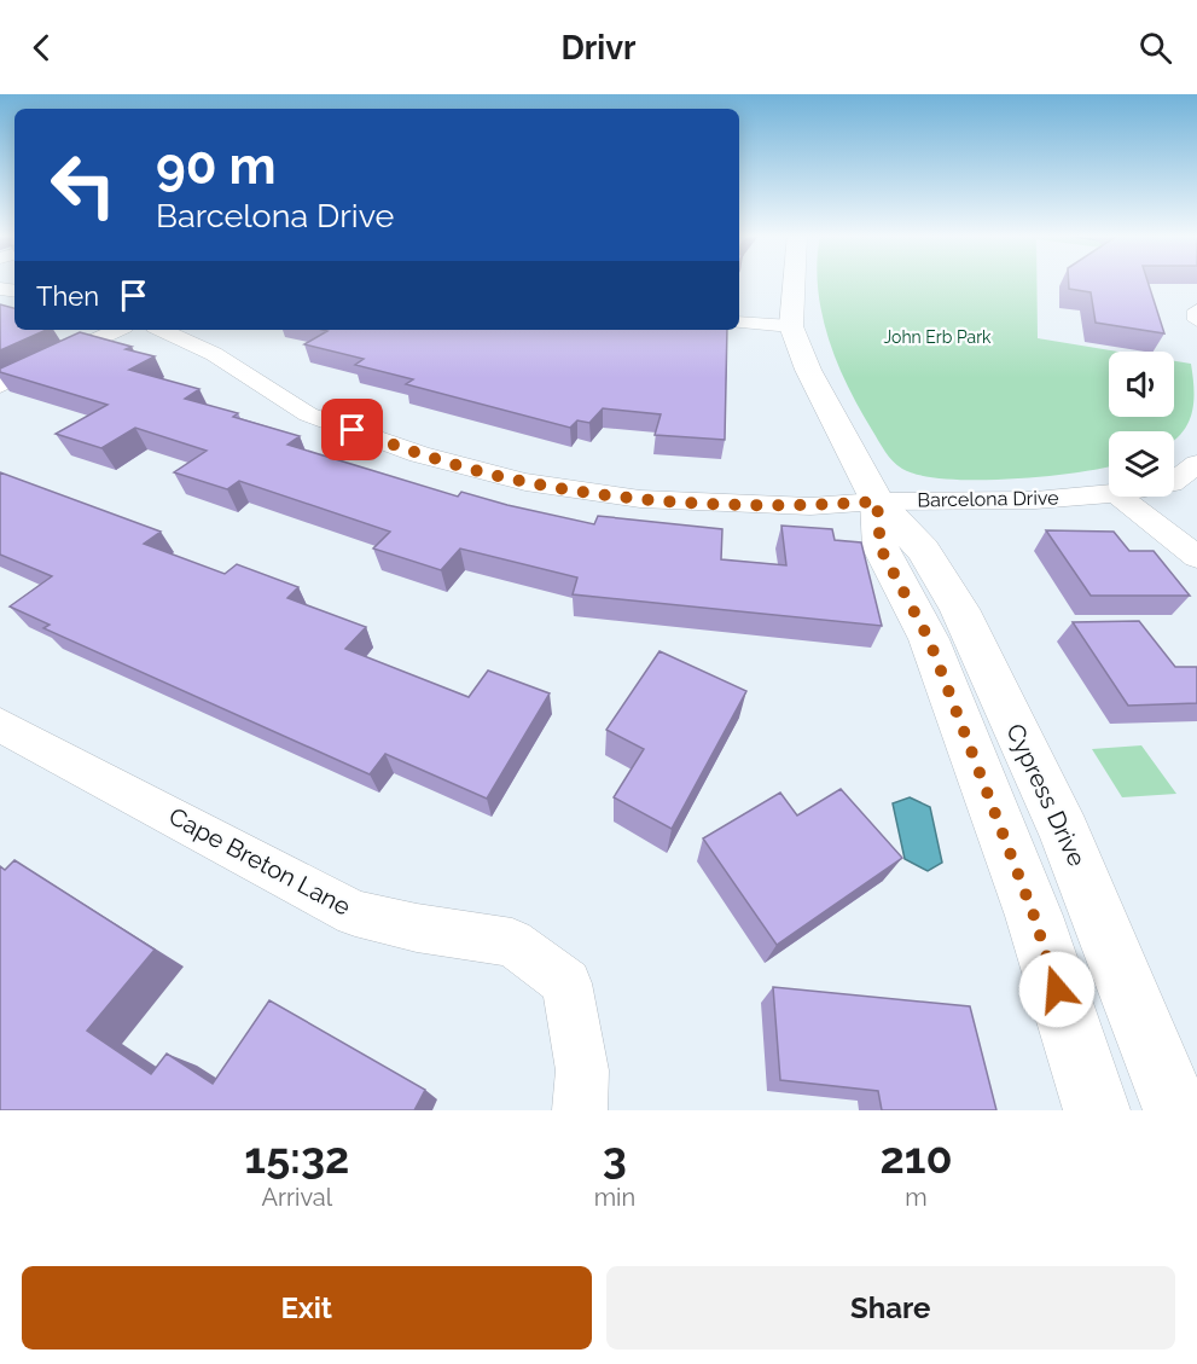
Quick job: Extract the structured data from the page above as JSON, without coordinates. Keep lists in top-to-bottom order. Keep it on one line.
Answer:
{"streets":{"street":["Barcelona Drive","Cypress Drive","Cape Breton Lane"]},"crossings":[["Barcelona Drive","Cypress Drive"]],"parks":["John Erb Park"],"page":{"header":"Drivr","turn":["90 m","Barcelona Drive"],"then":"Then","eta":["15:32","Arrival","3","min","210","m"],"buttons":["Exit","Share"]}}
